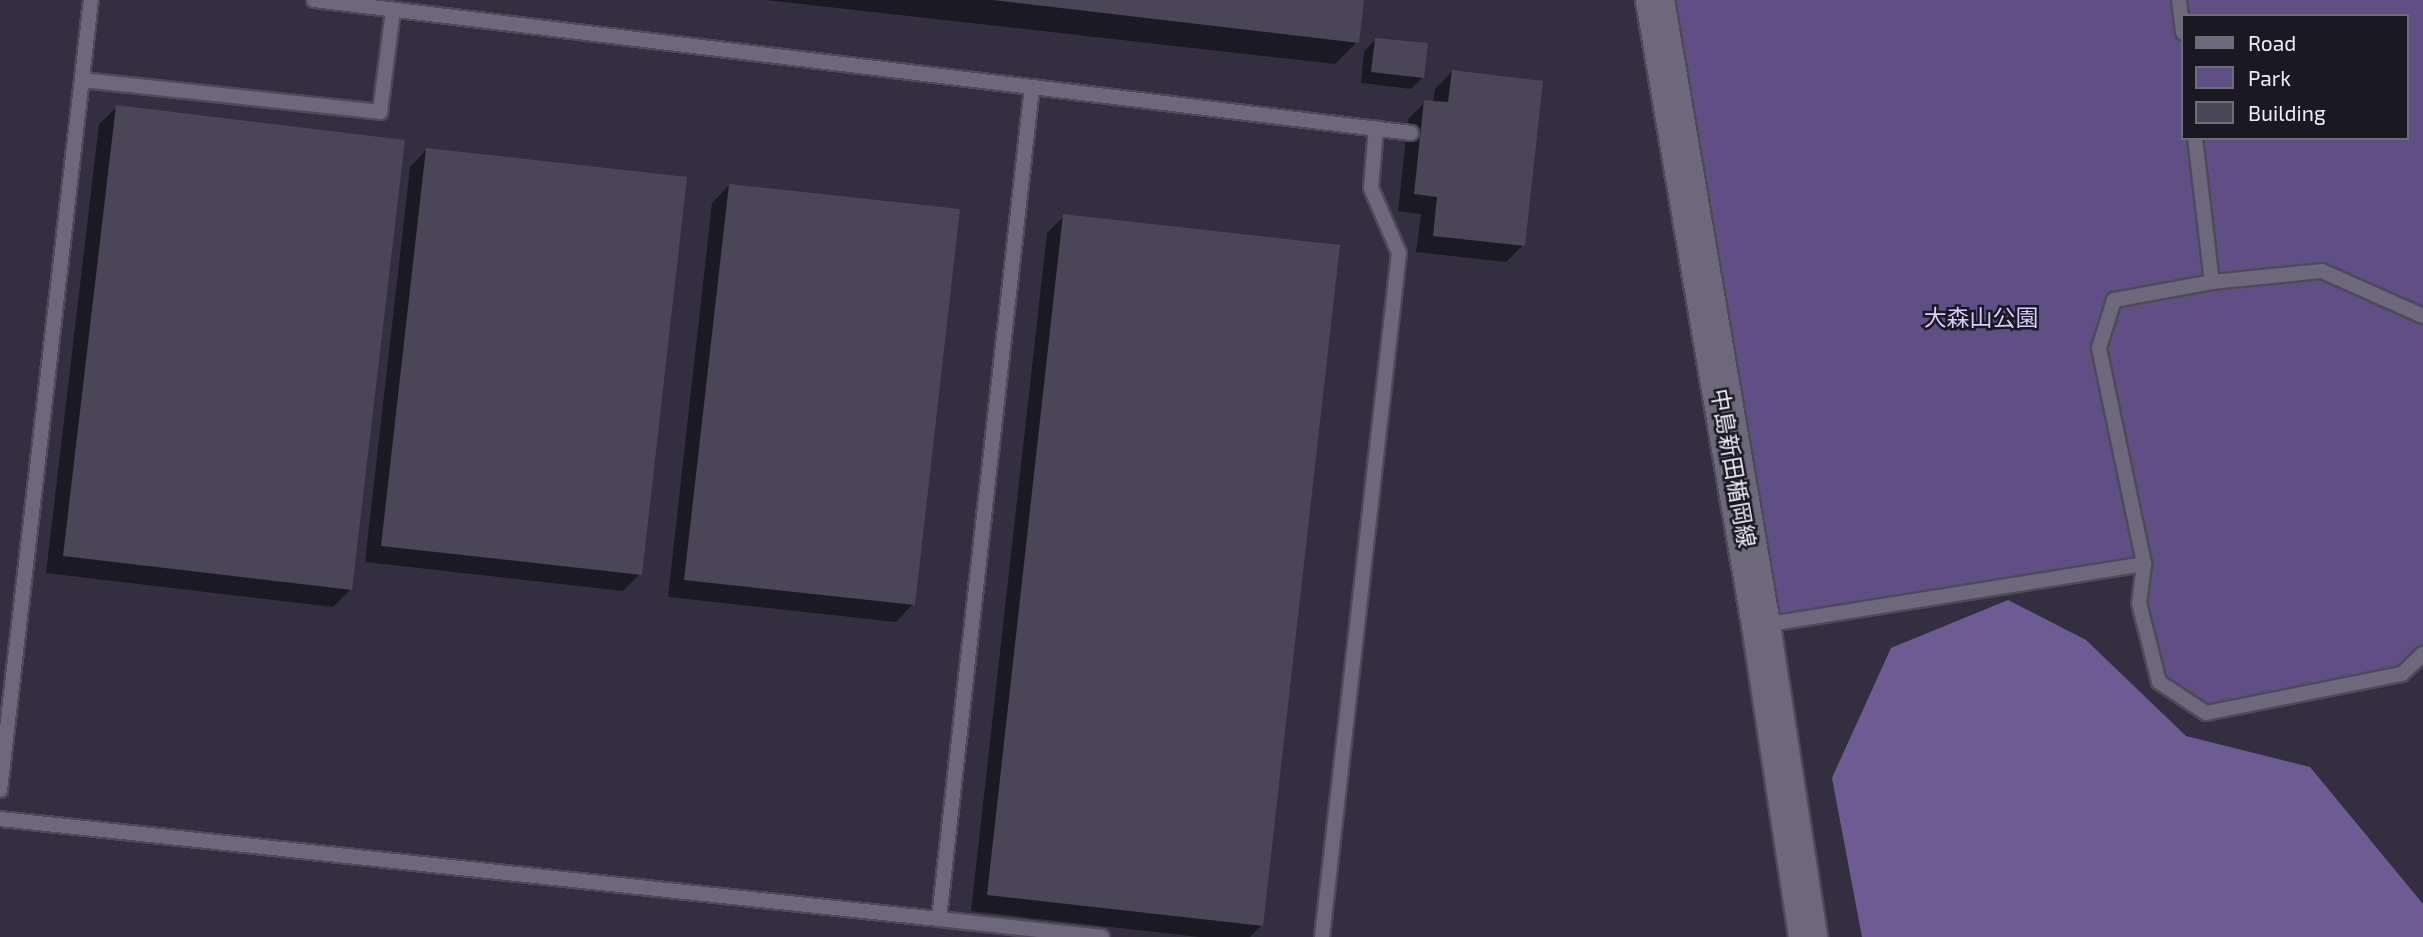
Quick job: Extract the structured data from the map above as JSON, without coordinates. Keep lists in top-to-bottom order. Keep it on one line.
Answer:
{"streets":{"main road":["中島新田楯岡線"]},"parks":["大森山公園"],"legend":["Road","Park","Building"]}
